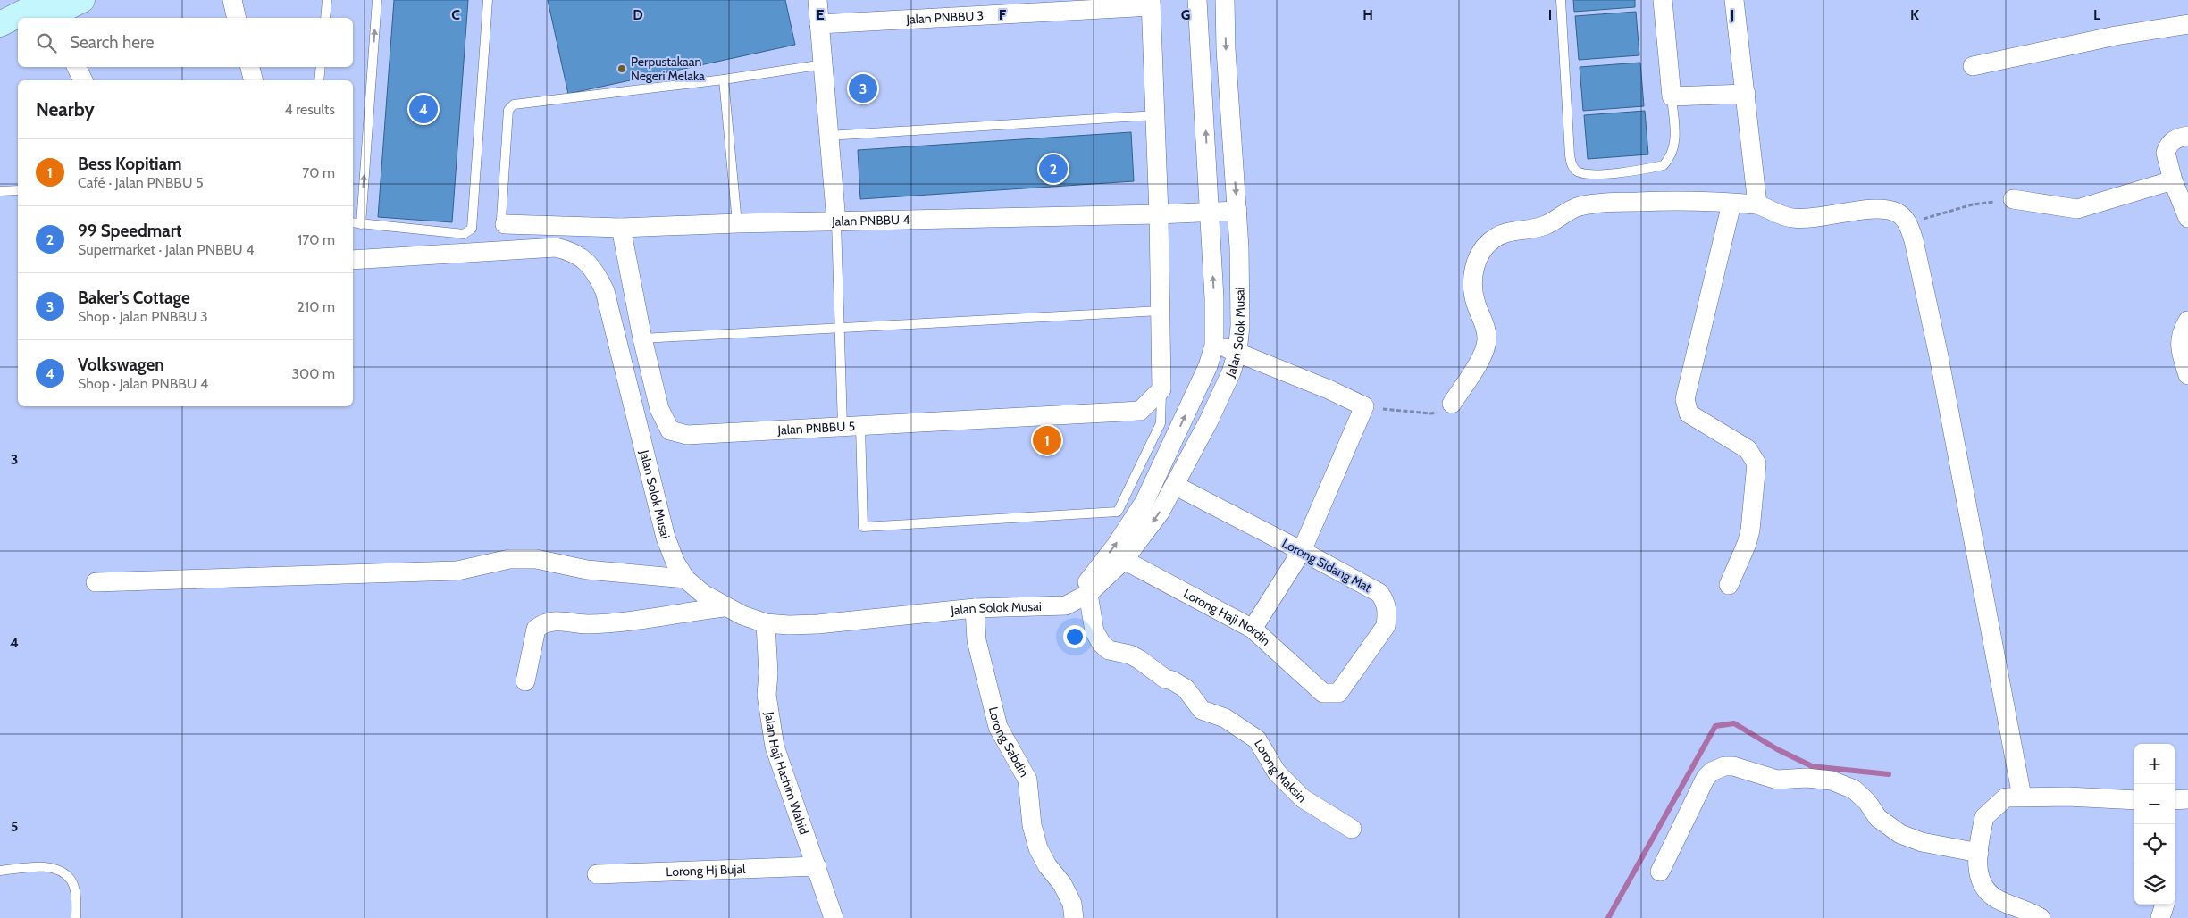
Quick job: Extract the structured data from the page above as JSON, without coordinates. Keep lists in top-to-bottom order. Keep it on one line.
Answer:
{"streets":{"street":["Jalan PNBBU 3","Jalan PNBBU 4","Jalan Solok Musai","Jalan PNBBU 5","Lorong Sidang Mat","Lorong Haji Nordin","Lorong Sabdin","Lorong Maksin","Jalan Haji Hashim Wahid","Lorong Hj Bujal"]},"crossings":[["Jalan PNBBU 4","Jalan Solok Musai"],["Jalan PNBBU 4","Jalan PNBBU 5"],["Jalan Solok Musai","Lorong Sidang Mat"],["Jalan Solok Musai","Lorong Haji Nordin"],["Jalan Solok Musai","Lorong Sabdin"],["Jalan Solok Musai","Lorong Maksin"],["Jalan Solok Musai","Jalan Haji Hashim Wahid"],["Lorong Sidang Mat","Lorong Haji Nordin"],["Jalan Haji Hashim Wahid","Lorong Hj Bujal"]],"places":["Perpustakaan Negeri Melaka"],"page":{"search":"Search here","pins":["3","4","2","1"],"heading":["Nearby","4 results"],"list":[{"mark":"1","name":"Bess Kopitiam","note":"Café · Jalan PNBBU 5","value":"70 m"},{"mark":"2","name":"99 Speedmart","note":"Supermarket · Jalan PNBBU 4","value":"170 m"},{"mark":"3","name":"Baker's Cottage","note":"Shop · Jalan PNBBU 3","value":"210 m"},{"mark":"4","name":"Volkswagen","note":"Shop · Jalan PNBBU 4","value":"300 m"}],"map_buttons":["+","−"]},"grid":{"columns":["C","D","E","F","G","H","I","J","K","L"],"rows":["3","4","5"]}}
